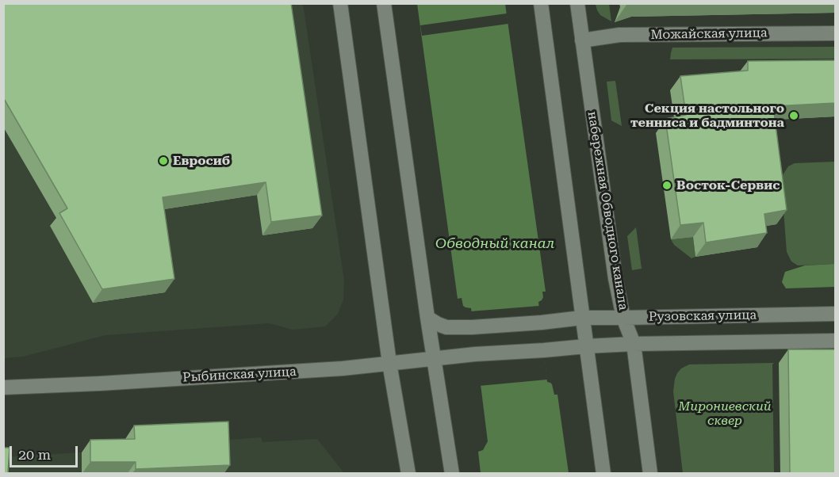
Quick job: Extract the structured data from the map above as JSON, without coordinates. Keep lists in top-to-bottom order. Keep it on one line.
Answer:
{"streets":{"main road":["Можайская улица","набережная Обводного канала","Рузовская улица","Рыбинская улица"]},"crossings":[["Можайская улица","набережная Обводного канала"],["набережная Обводного канала","Рузовская улица"],["Рузовская улица","Рыбинская улица"]],"water":["Обводный канал"],"parks":["Мирониевский сквер"],"places":["Секция настольного тенниса и бадминтона","Евросиб","Восток-Сервис"],"scale_bar":"20 m"}
